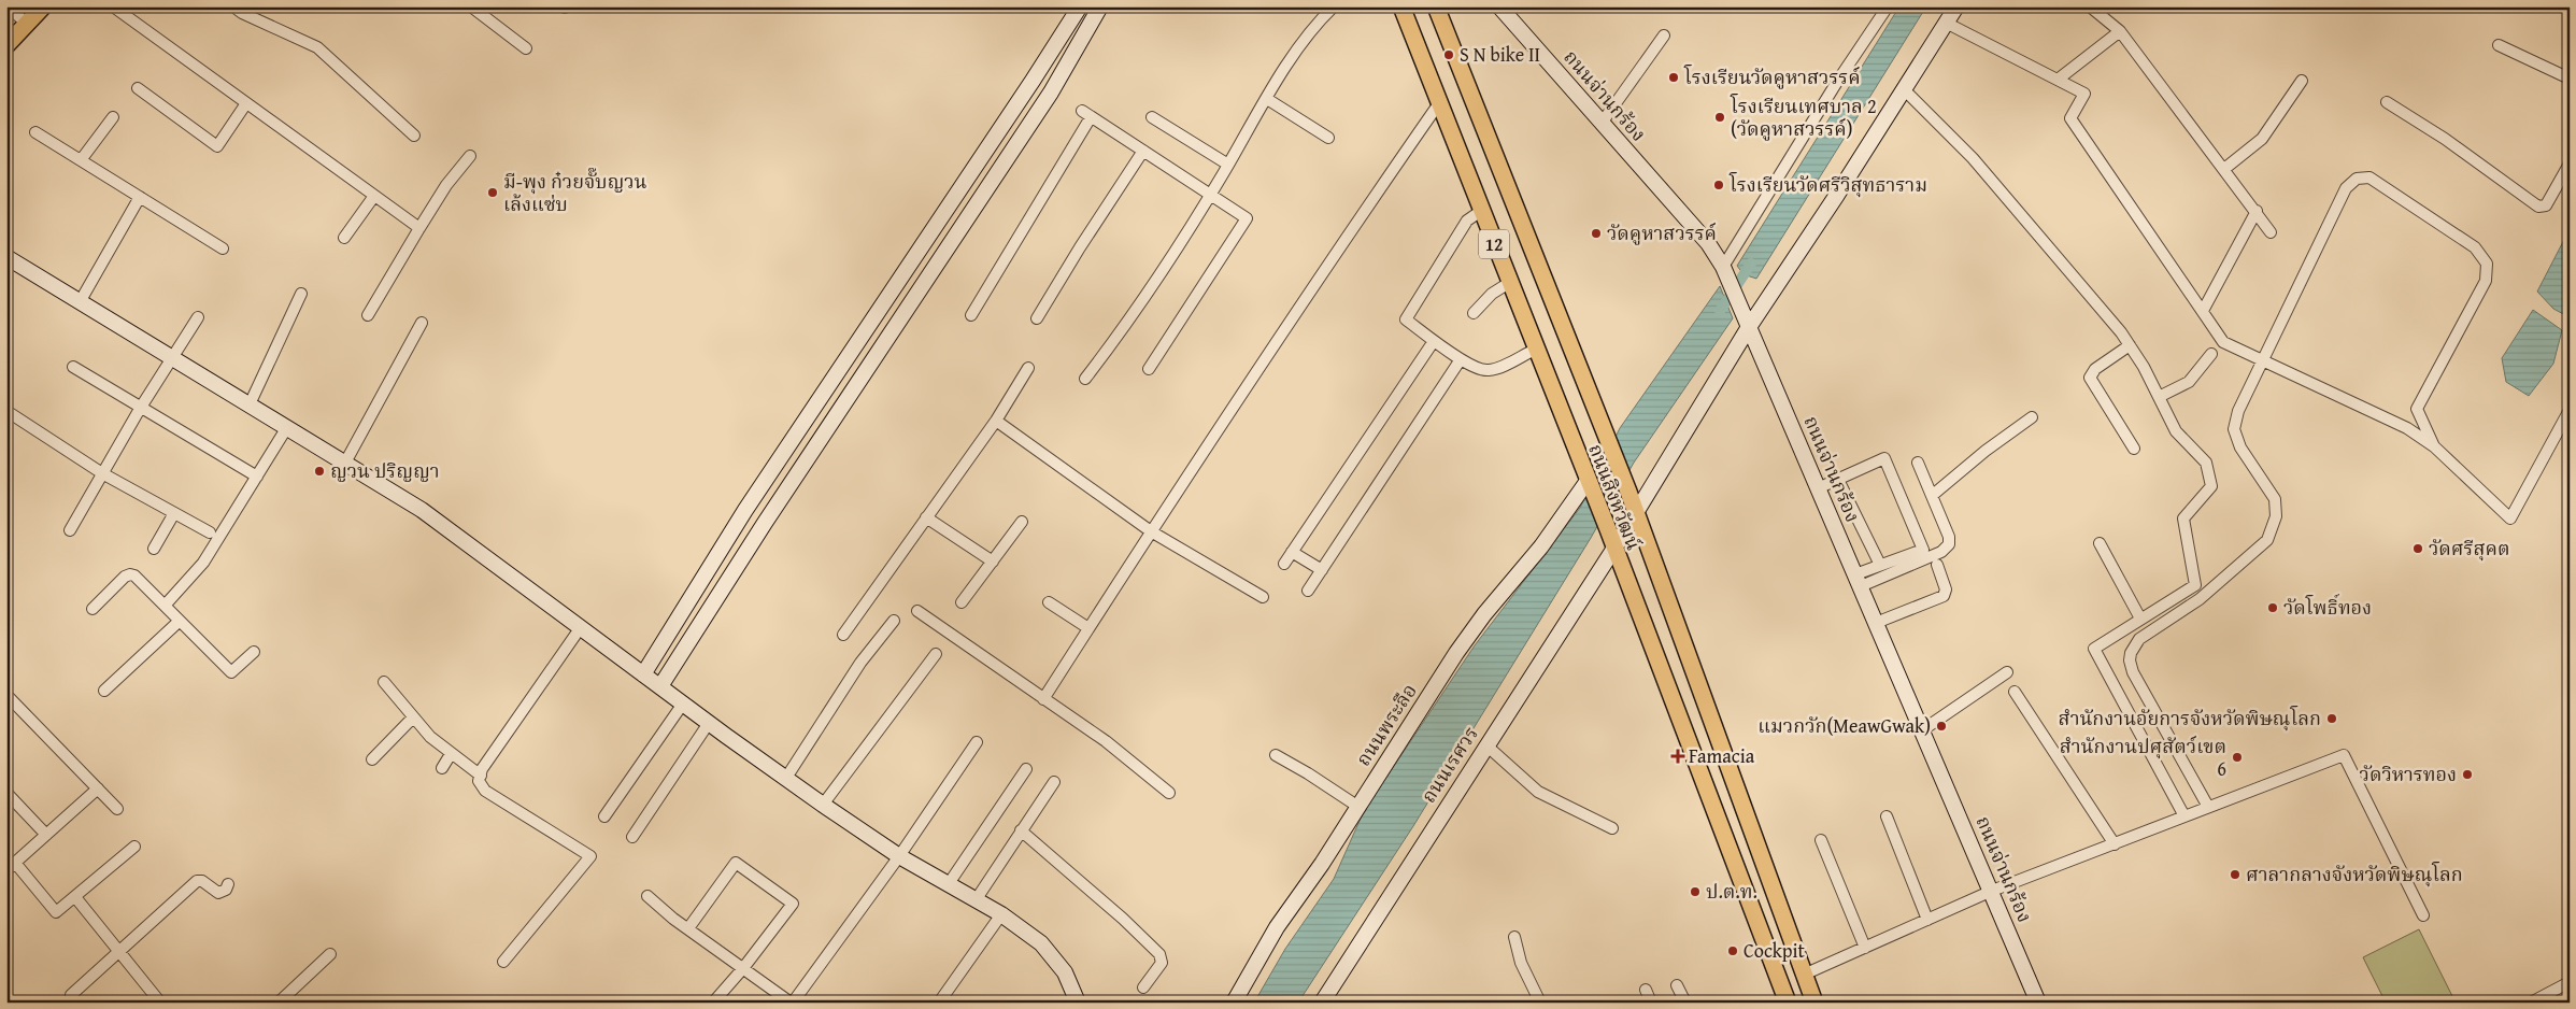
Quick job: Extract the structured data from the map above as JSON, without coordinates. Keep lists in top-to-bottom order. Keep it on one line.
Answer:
{"streets":{"main road":["12","ถนนสิงหวัฒน์"],"street":["ถนนจ่านกร้อง","ถนนพระลือ","ถนนเรศวร"]},"crossings":[["ถนนจ่านกร้อง","ถนนเรศวร"],["ถนนสิงหวัฒน์","ถนนพระลือ"],["ถนนสิงหวัฒน์","ถนนเรศวร"]],"places":{"other":["S N bike II","โรงเรียนวัดคูหาสวรรค์","โรงเรียนเทศบาล 2 (วัดคูหาสวรรค์)","โรงเรียนวัดศรีวิสุทธาราม","มี-พุง ก๋วยจั๊บญวน เล้งแซ่บ","วัดคูหาสวรรค์","ญวน ปริญญา","วัดศรีสุคต","วัดโพธิ์ทอง","สำนักงานอัยการจังหวัดพิษณุโลก","แมวกวัก(MeawGwak)","สำนักงานปศุสัตว์เขต 6","วัดวิหารทอง","ศาลากลางจังหวัดพิษณุโลก","ป.ต.ท.","Cockpit"],"health":["Famacia"]}}
